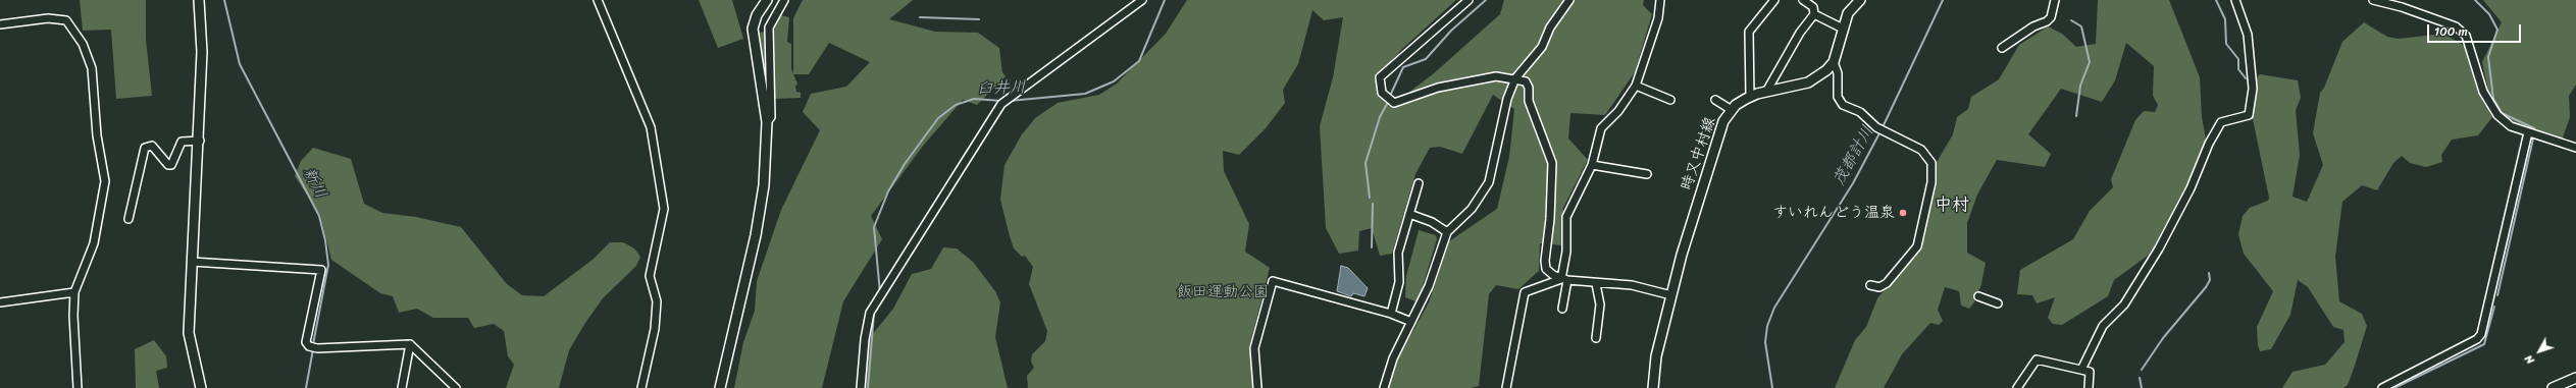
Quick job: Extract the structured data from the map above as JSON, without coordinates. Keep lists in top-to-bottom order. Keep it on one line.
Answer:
{"streets":{"street":["時又中村線"]},"districts":["中村"],"water":["臼井川","茂都計川","新川"],"parks":["飯田運動公園"],"places":["すいれんどう温泉"],"scale_bar":"100 m","north":"bottom left"}
